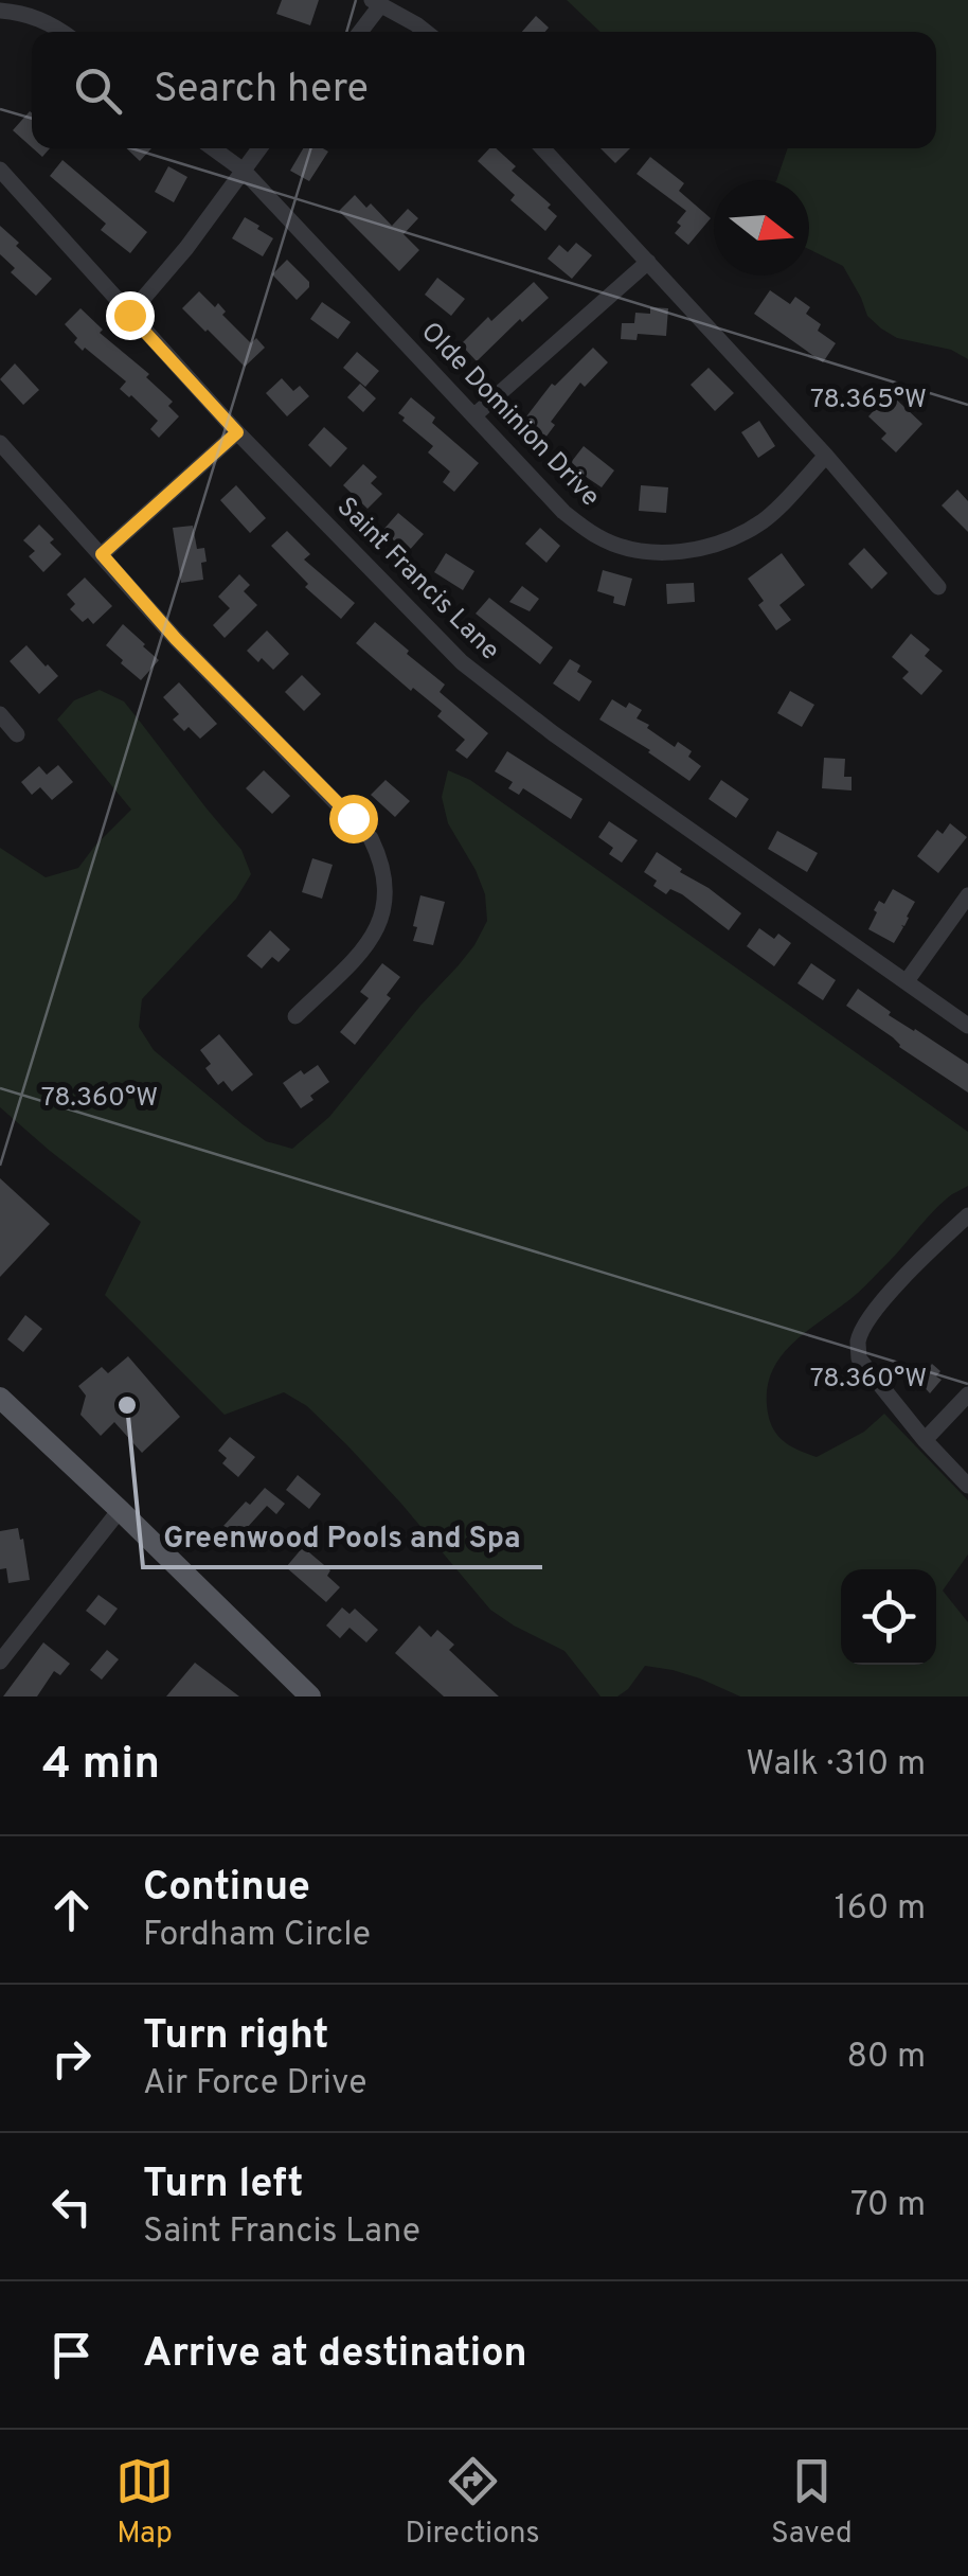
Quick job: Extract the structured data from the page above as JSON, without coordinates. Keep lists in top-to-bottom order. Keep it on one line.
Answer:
{"streets":{"street":["Olde Dominion Drive","Saint Francis Lane"]},"places":["Greenwood Pools and Spa"],"north":"right","page":{"search":"Search here","heading":["4 min","Walk · 310 m"],"list":[["Continue","Fordham Circle","160 m"],["Turn right","Air Force Drive","80 m"],["Turn left","Saint Francis Lane","70 m"],"Arrive at destination"],"nav":["Map","Directions","Saved"]},"coordinates":["78.365°W","78.360°W"]}
